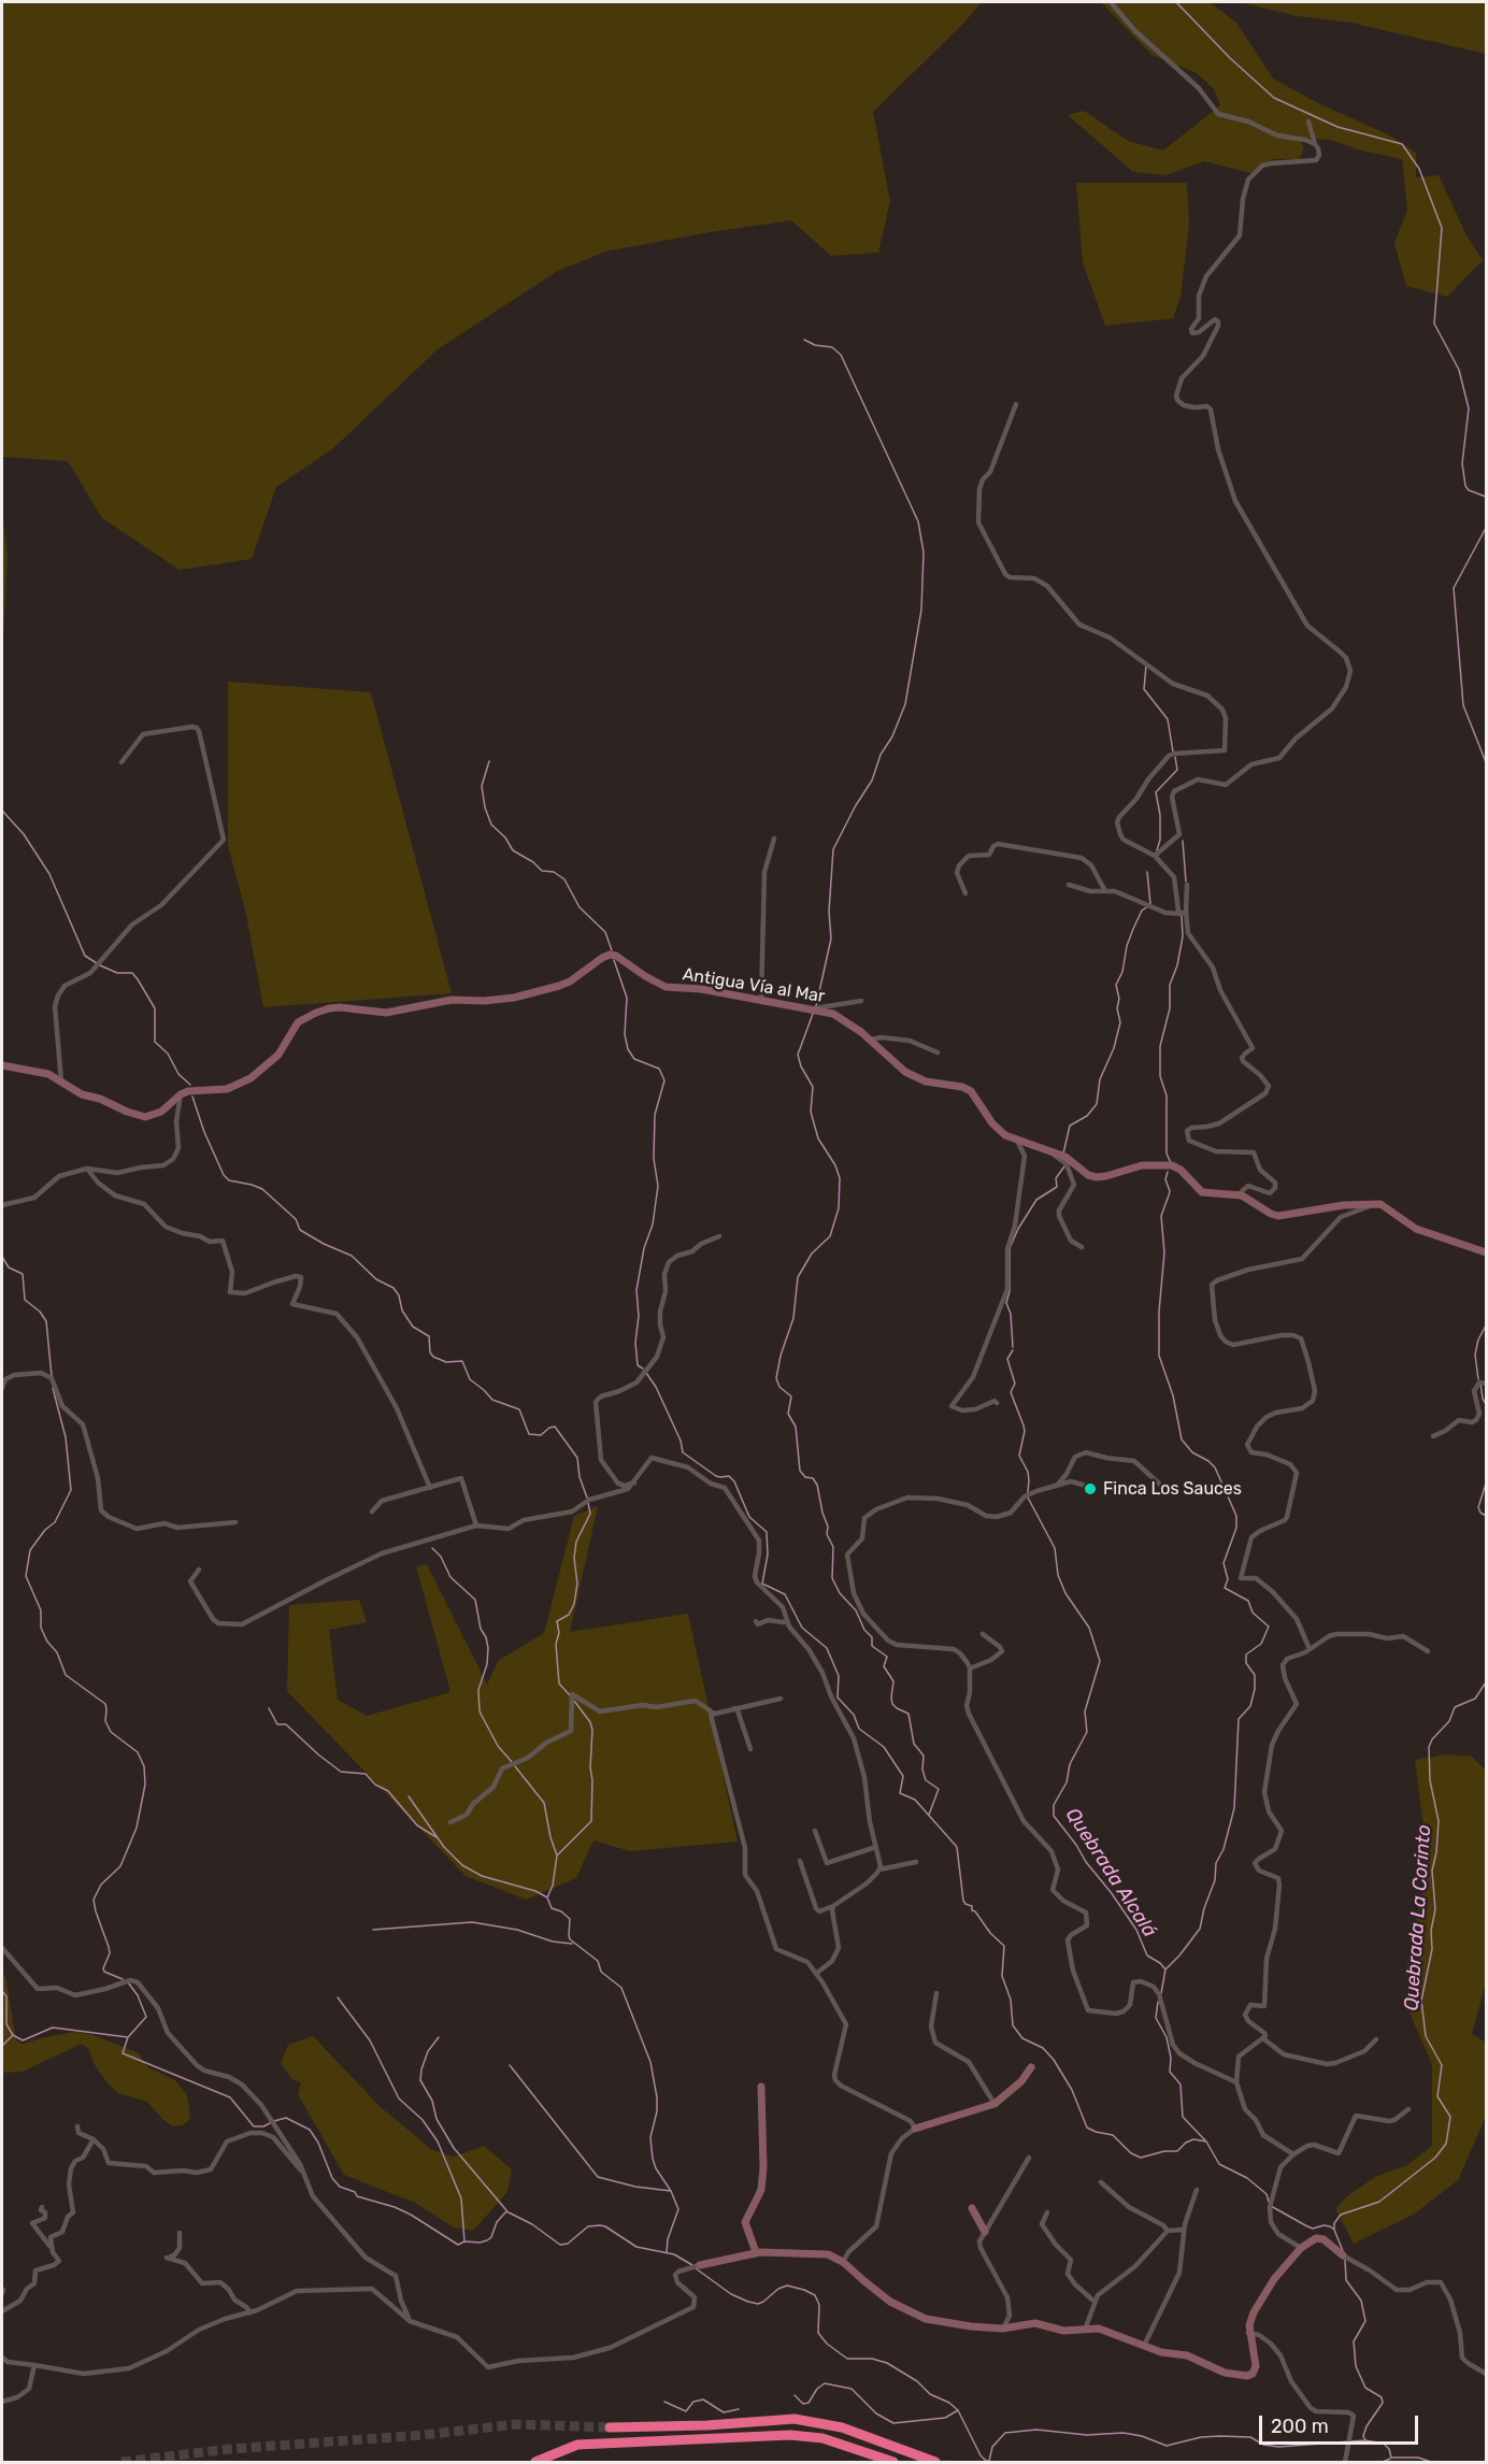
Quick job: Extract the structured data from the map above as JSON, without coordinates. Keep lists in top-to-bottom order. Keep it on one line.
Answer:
{"streets":{"main road":["Antigua Vía al Mar"]},"water":["Quebrada Alcalá","Quebrada La Corinto"],"places":["Finca Los Sauces"],"scale_bar":"200 m"}
